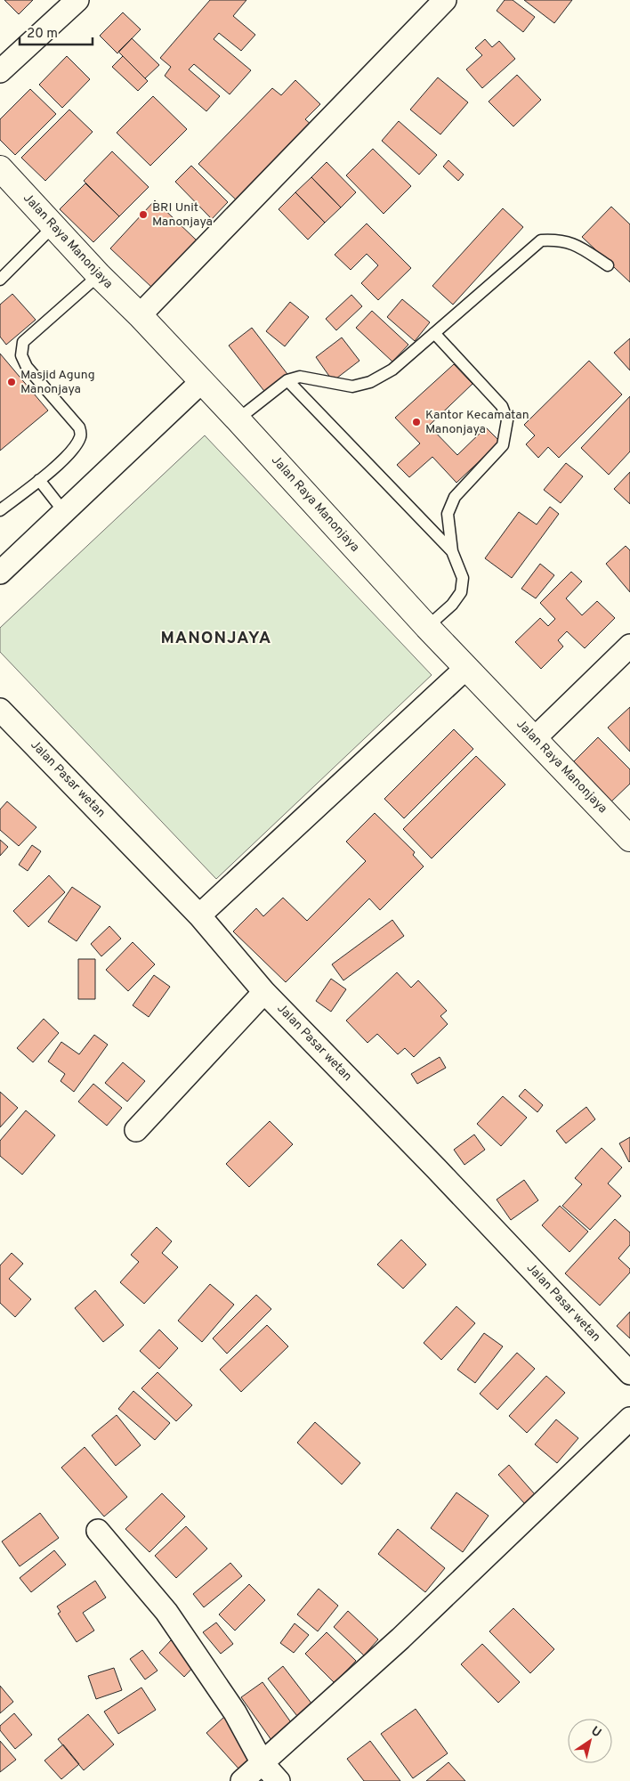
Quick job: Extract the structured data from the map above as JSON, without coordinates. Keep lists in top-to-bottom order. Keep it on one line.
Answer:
{"streets":{"main road":["Jalan Raya Manonjaya"],"street":["Jalan Pasar wetan"]},"districts":["MANONJAYA"],"places":["BRI Unit Manonjaya","Masjid Agung Manonjaya","Kantor Kecamatan Manonjaya"],"scale_bar":"20 m","north":"top right"}
